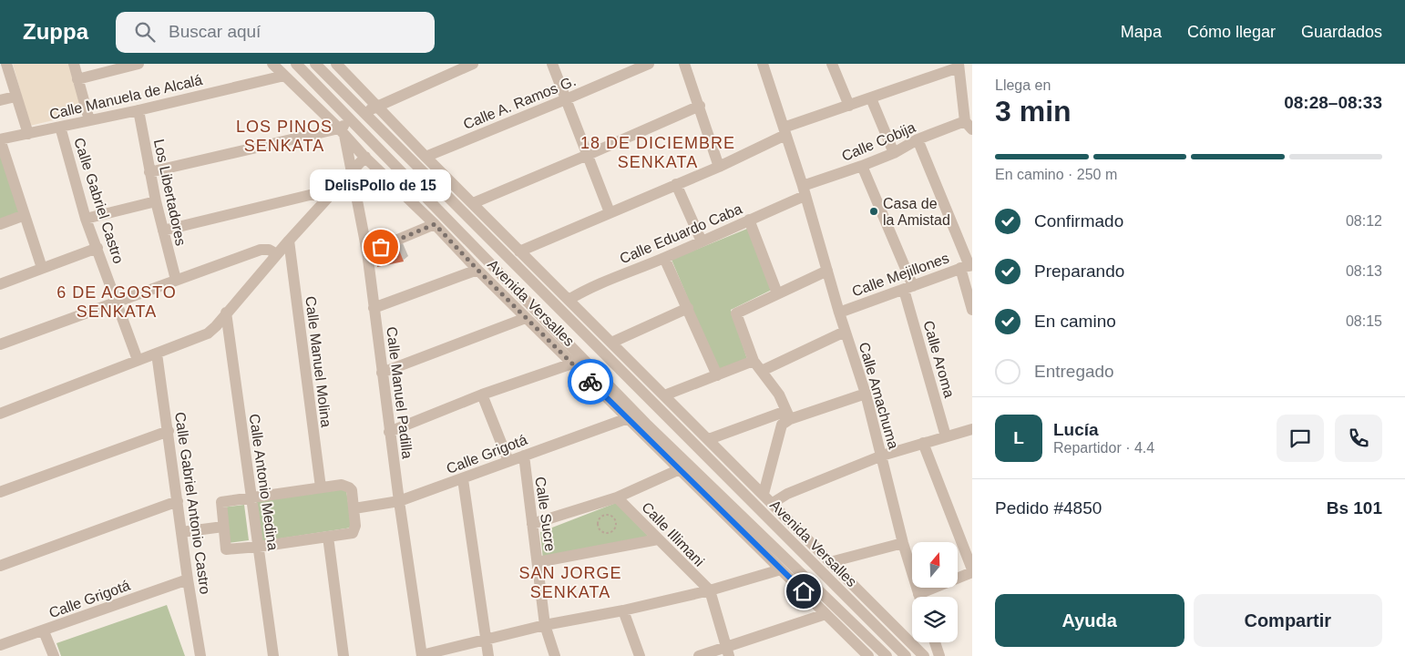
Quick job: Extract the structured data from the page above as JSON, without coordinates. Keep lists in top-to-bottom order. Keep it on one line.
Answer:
{"streets":{"street":["Calle Manuela de Alcalá","Calle A. Ramos G.","Calle Cobija","Los Libertadores","Calle Gabriel Castro","Calle Eduardo Caba","Calle Mejillones","Avenida Versalles","Calle Aroma","Calle Manuel Molina","Calle Manuel Padilla","Calle Amachuma","Calle Grigotá","Calle Antonio Medina","Calle Gabriel Antonio Castro","Calle Sucre","Calle Illimani"]},"crossings":[["Calle Manuela de Alcalá","Los Libertadores"],["Calle Manuela de Alcalá","Calle Gabriel Castro"],["Calle Manuela de Alcalá","Avenida Versalles"],["Calle A. Ramos G.","Avenida Versalles"],["Calle Cobija","Calle Eduardo Caba"],["Calle Cobija","Calle Aroma"],["Calle Cobija","Calle Amachuma"],["Calle Eduardo Caba","Avenida Versalles"],["Calle Eduardo Caba","Calle Amachuma"],["Calle Mejillones","Calle Aroma"],["Calle Mejillones","Calle Amachuma"],["Avenida Versalles","Calle Manuel Padilla"],["Avenida Versalles","Calle Grigotá"],["Calle Manuel Padilla","Calle Grigotá"],["Calle Grigotá","Calle Gabriel Antonio Castro"],["Calle Grigotá","Calle Sucre"]],"districts":["LOS PINOS SENKATA","18 DE DICIEMBRE SENKATA","6 DE AGOSTO SENKATA","SAN JORGE SENKATA"],"places":["Casa de la Amistad","DelisPollo de 15"],"north":"top","page":{"header":"Zuppa","search":"Buscar aquí","nav":["Mapa","Cómo llegar","Guardados"],"heading":["3 min","Llega en","08:28–08:33"],"panel":["Lucía","Repartidor · 4.4","Pedido #4850","Bs 101"],"bar":"En camino · 250 m","bubble":"DelisPollo de 15","list":[["Confirmado","08:12"],["Preparando","08:13"],["En camino","08:15"],"Entregado"],"round":"L","buttons":["Ayuda","Compartir"]}}
